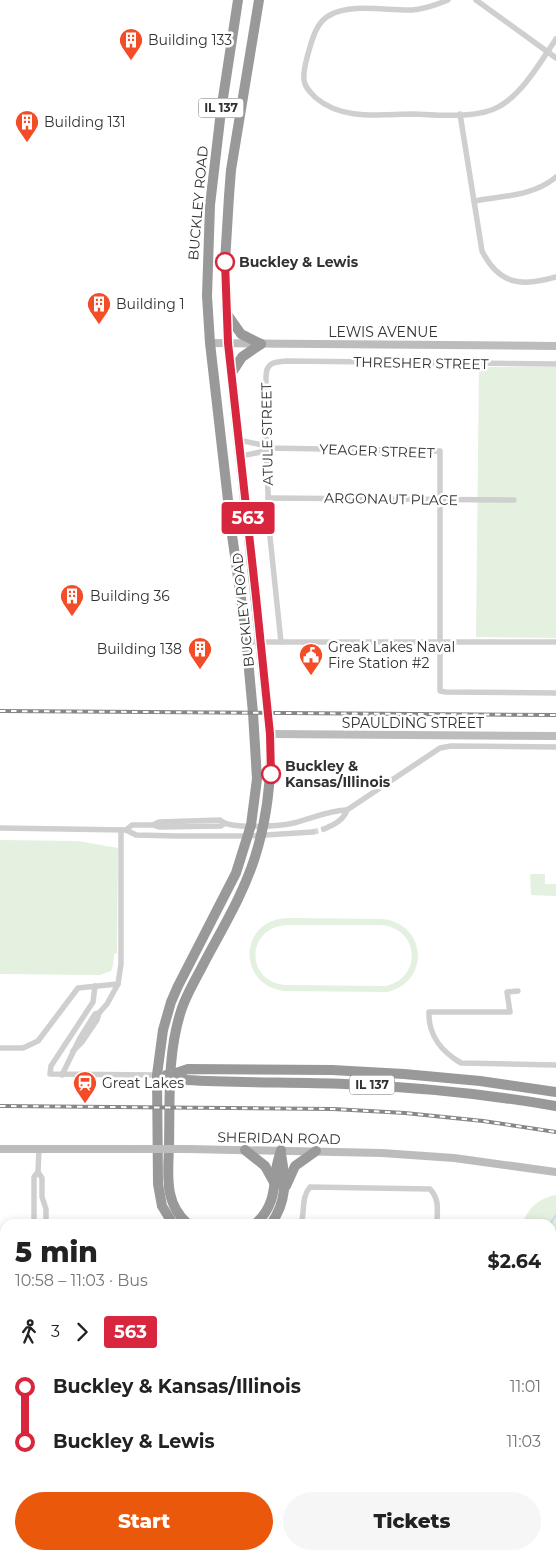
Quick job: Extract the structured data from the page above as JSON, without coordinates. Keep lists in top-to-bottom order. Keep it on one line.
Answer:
{"streets":{"highway":["IL 137","BUCKLEY ROAD"],"main road":["LEWIS AVENUE","SPAULDING STREET","SHERIDAN ROAD"],"street":["THRESHER STREET","ATULE STREET","YEAGER STREET","ARGONAUT PLACE"]},"crossings":[["IL 137","BUCKLEY ROAD"],["BUCKLEY ROAD","LEWIS AVENUE"],["BUCKLEY ROAD","SPAULDING STREET"],["THRESHER STREET","ATULE STREET"],["ATULE STREET","YEAGER STREET"],["ATULE STREET","ARGONAUT PLACE"],["YEAGER STREET","ARGONAUT PLACE"]],"places":{"building":["Building 133","Building 131","Building 1","Building 36","Building 138"],"other":["Buckley & Lewis","Buckley & Kansas/Illinois"],"public building":["Greak Lakes Naval Fire Station #2"],"station":["Great Lakes"]},"lines":["bus line 563"],"page":{"on_map":"563","heading":["5 min","10:58 – 11:03 · Bus","$2.64"],"legs":["3","563"],"list":[{"name":"Buckley & Kansas/Illinois","value":"11:01"},{"name":"Buckley & Lewis","value":"11:03"}],"buttons":["Start","Tickets"]}}
